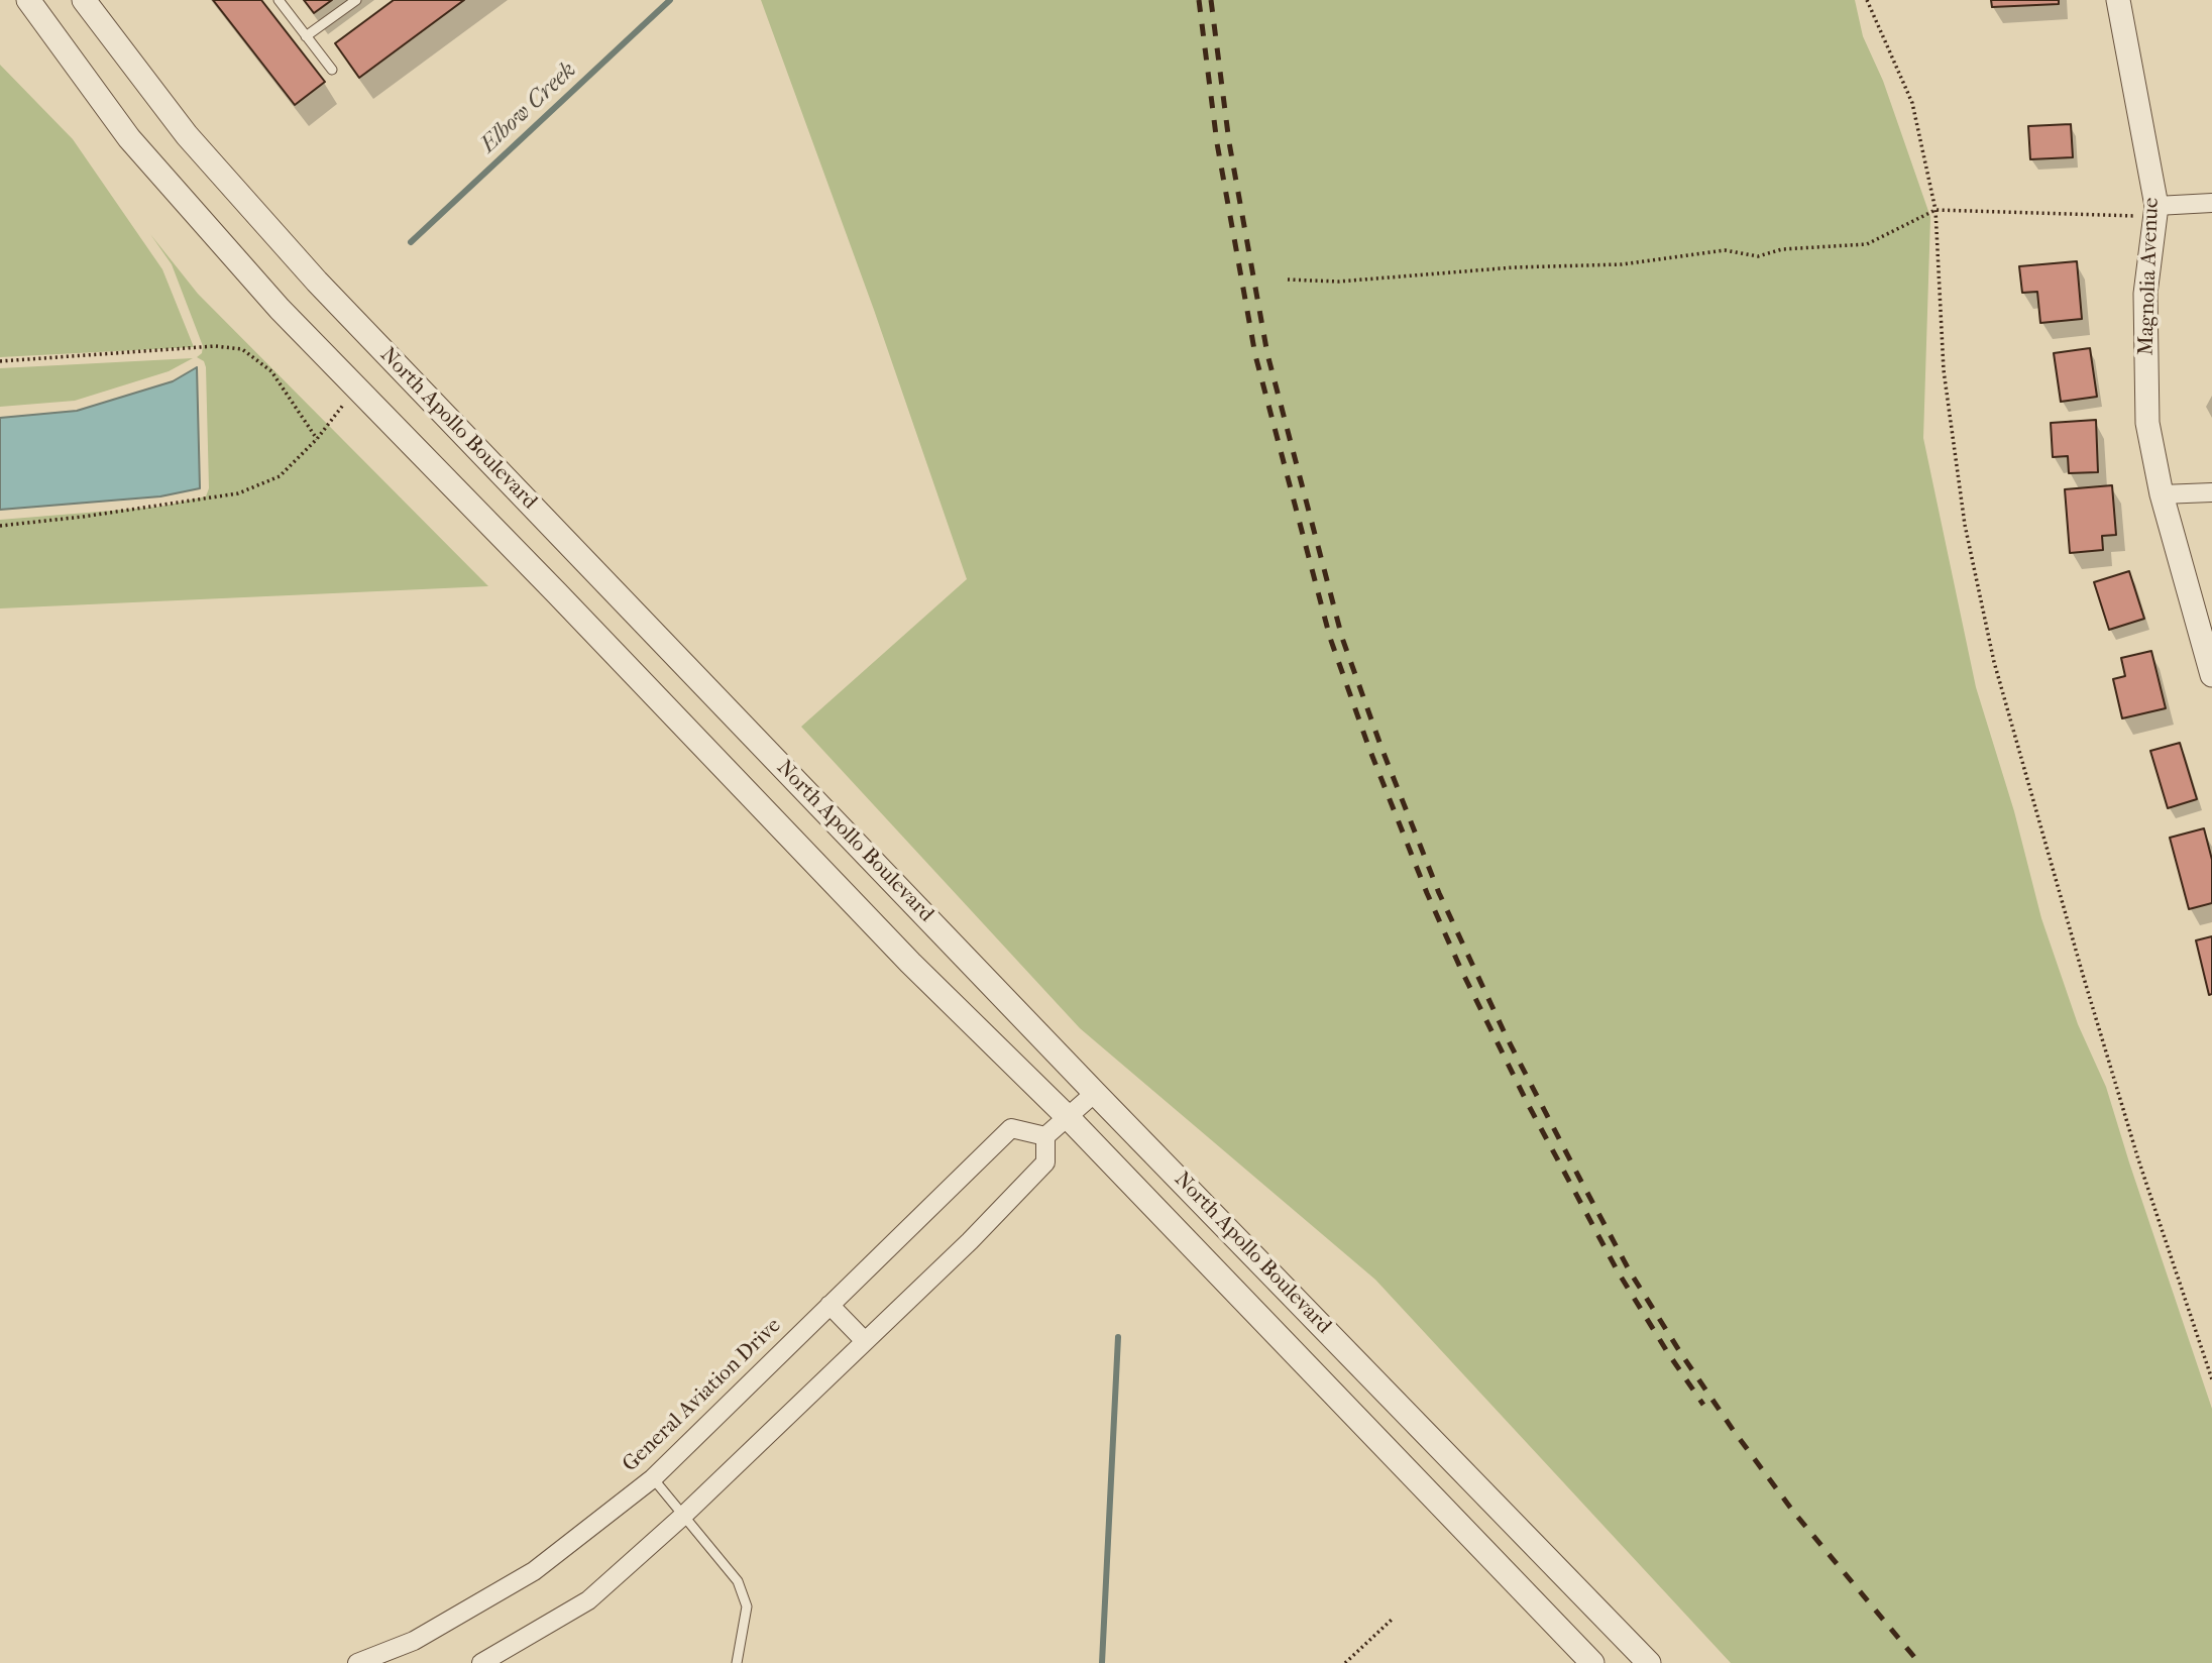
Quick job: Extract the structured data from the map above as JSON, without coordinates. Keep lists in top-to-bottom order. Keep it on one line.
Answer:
{"streets":{"street":["Magnolia Avenue","North Apollo Boulevard","General Aviation Drive"]},"water":["Elbow Creek"]}
